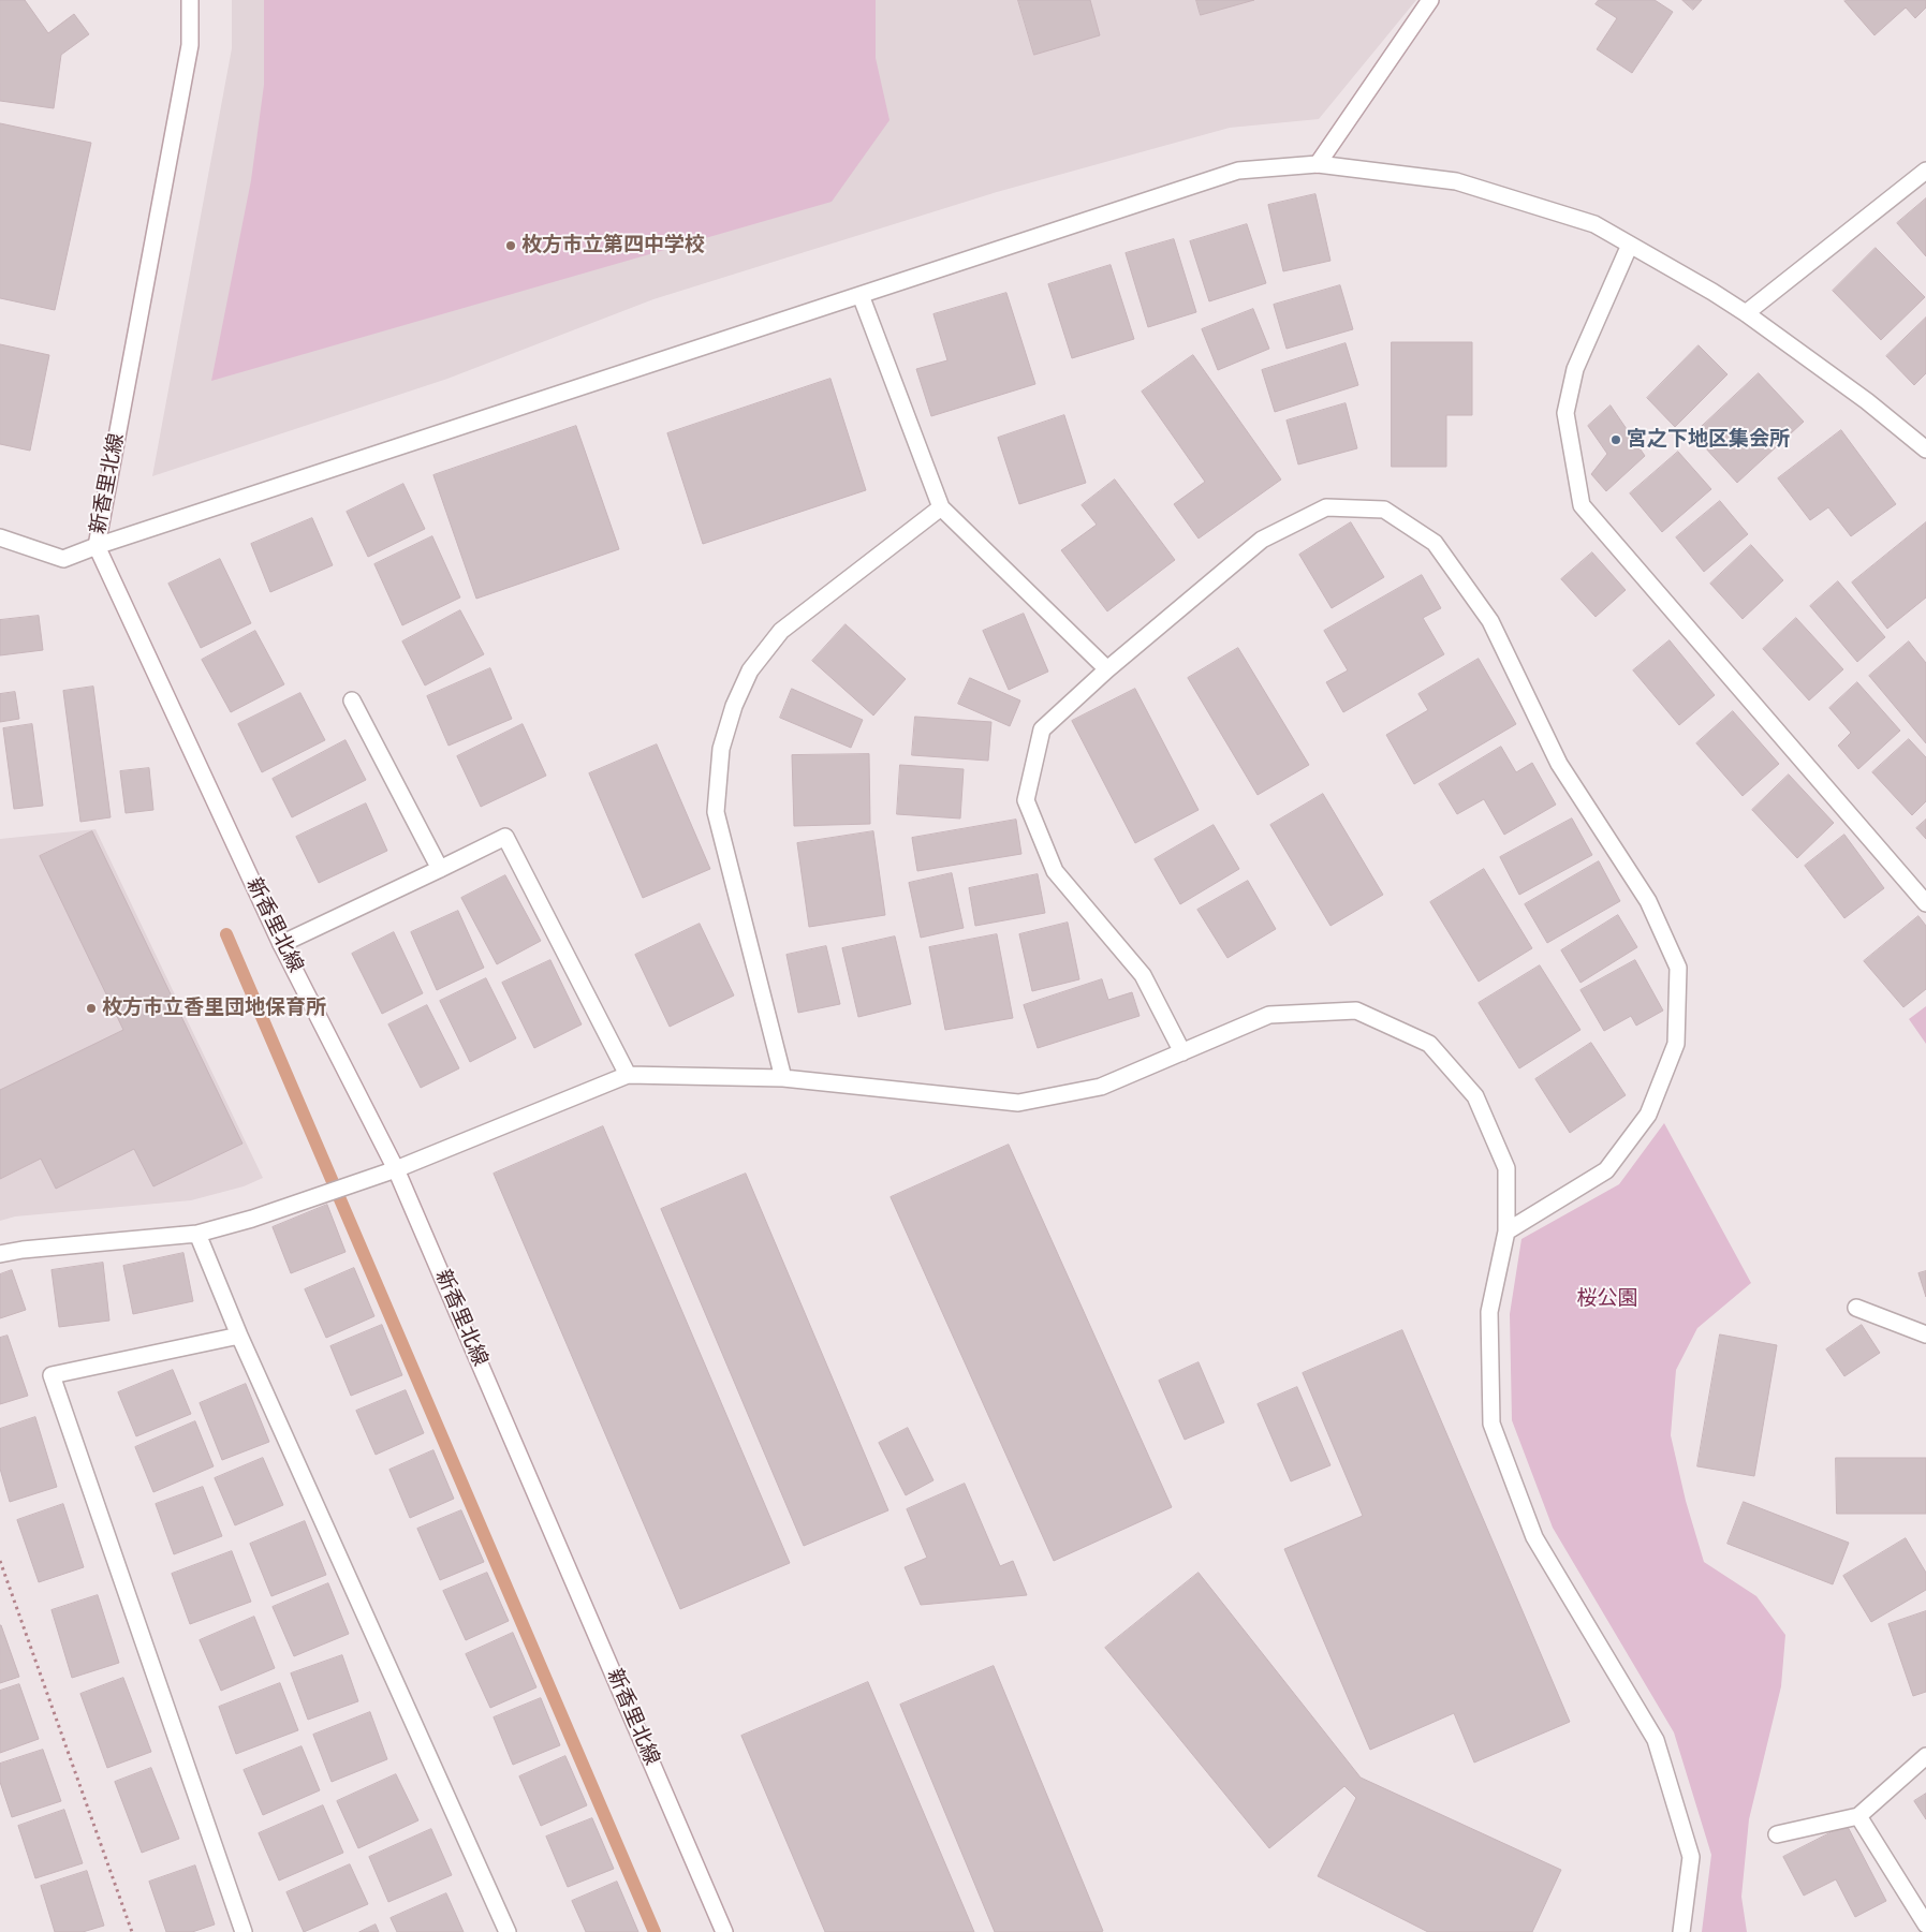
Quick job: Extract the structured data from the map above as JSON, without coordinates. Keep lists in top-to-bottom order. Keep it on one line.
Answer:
{"streets":{"street":["新香里北線"]},"parks":["桜公園"],"places":["枚方市立第四中学校","宮之下地区集会所","枚方市立香里団地保育所"]}
